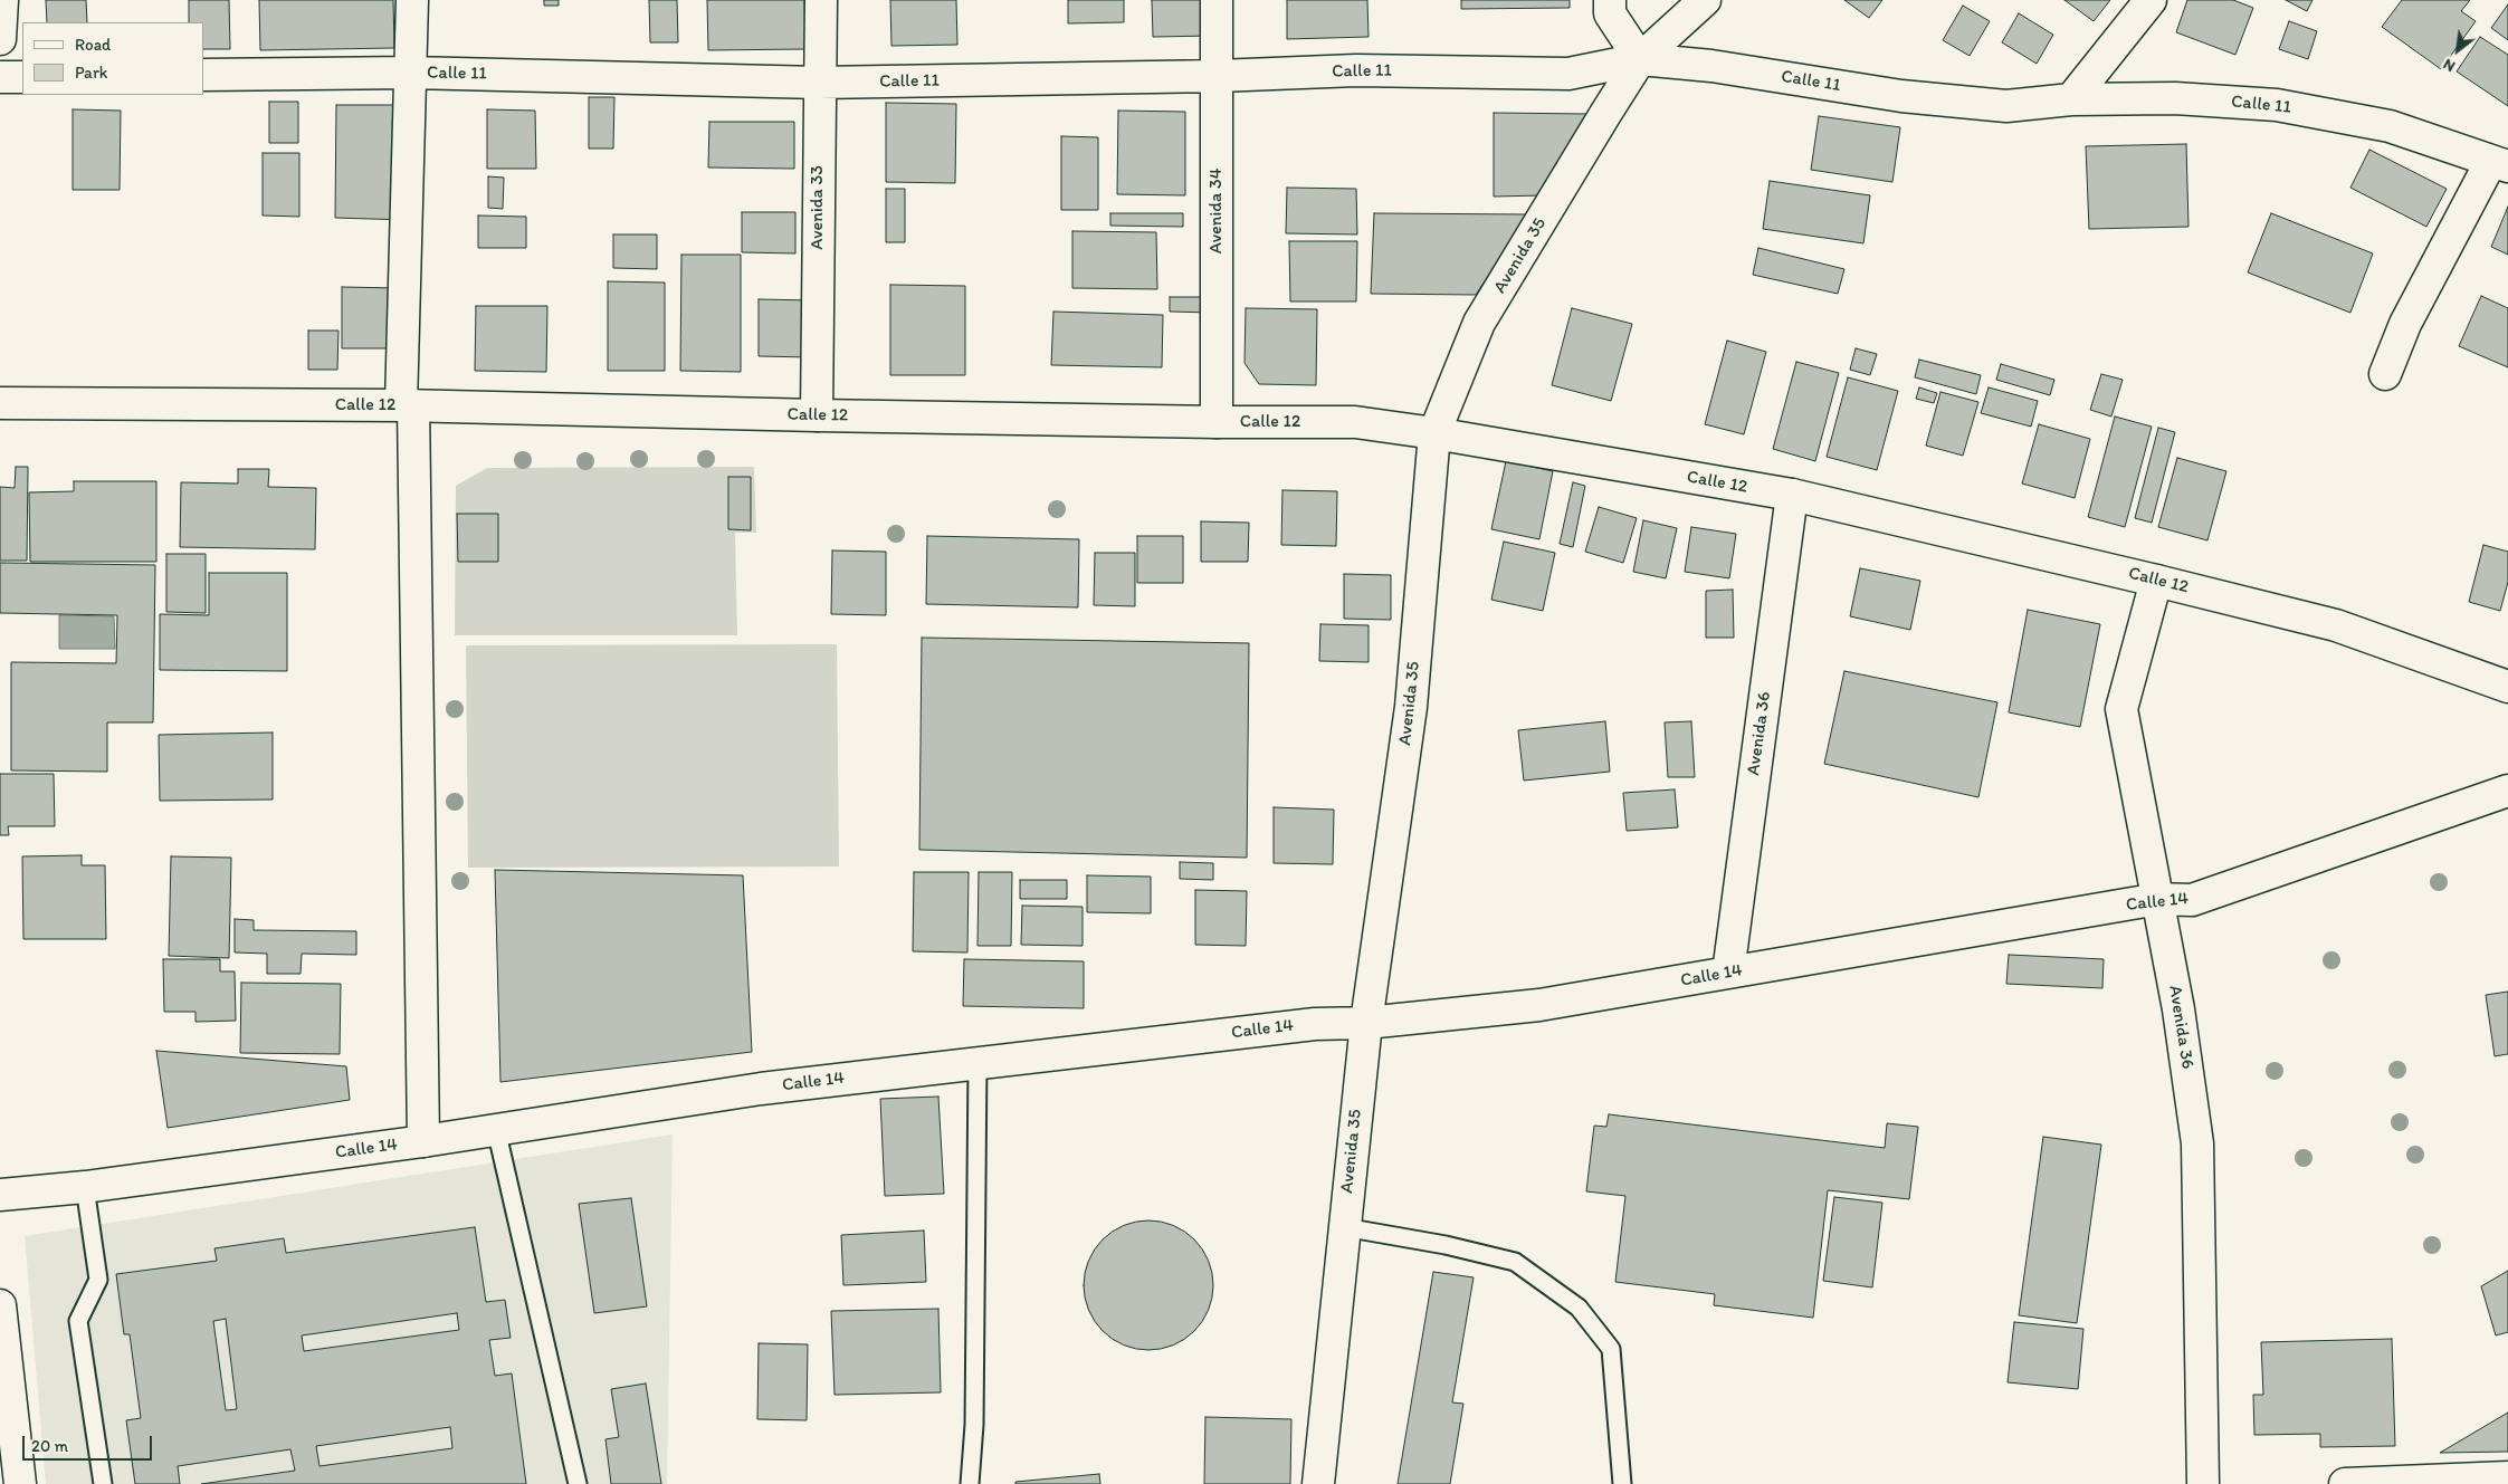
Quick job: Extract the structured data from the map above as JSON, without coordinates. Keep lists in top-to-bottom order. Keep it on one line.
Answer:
{"streets":{"street":["Calle 11","Avenida 33","Avenida 34","Avenida 35","Calle 12","Avenida 36","Calle 14"]},"crossings":[["Calle 11","Avenida 33"],["Calle 11","Avenida 34"],["Calle 11","Avenida 35"],["Avenida 33","Calle 12"],["Avenida 34","Calle 12"],["Avenida 35","Calle 12"],["Avenida 35","Calle 14"],["Calle 12","Avenida 36"],["Avenida 36","Calle 14"]],"legend":["Road","Park"],"scale_bar":"20 m","north":"bottom left"}
